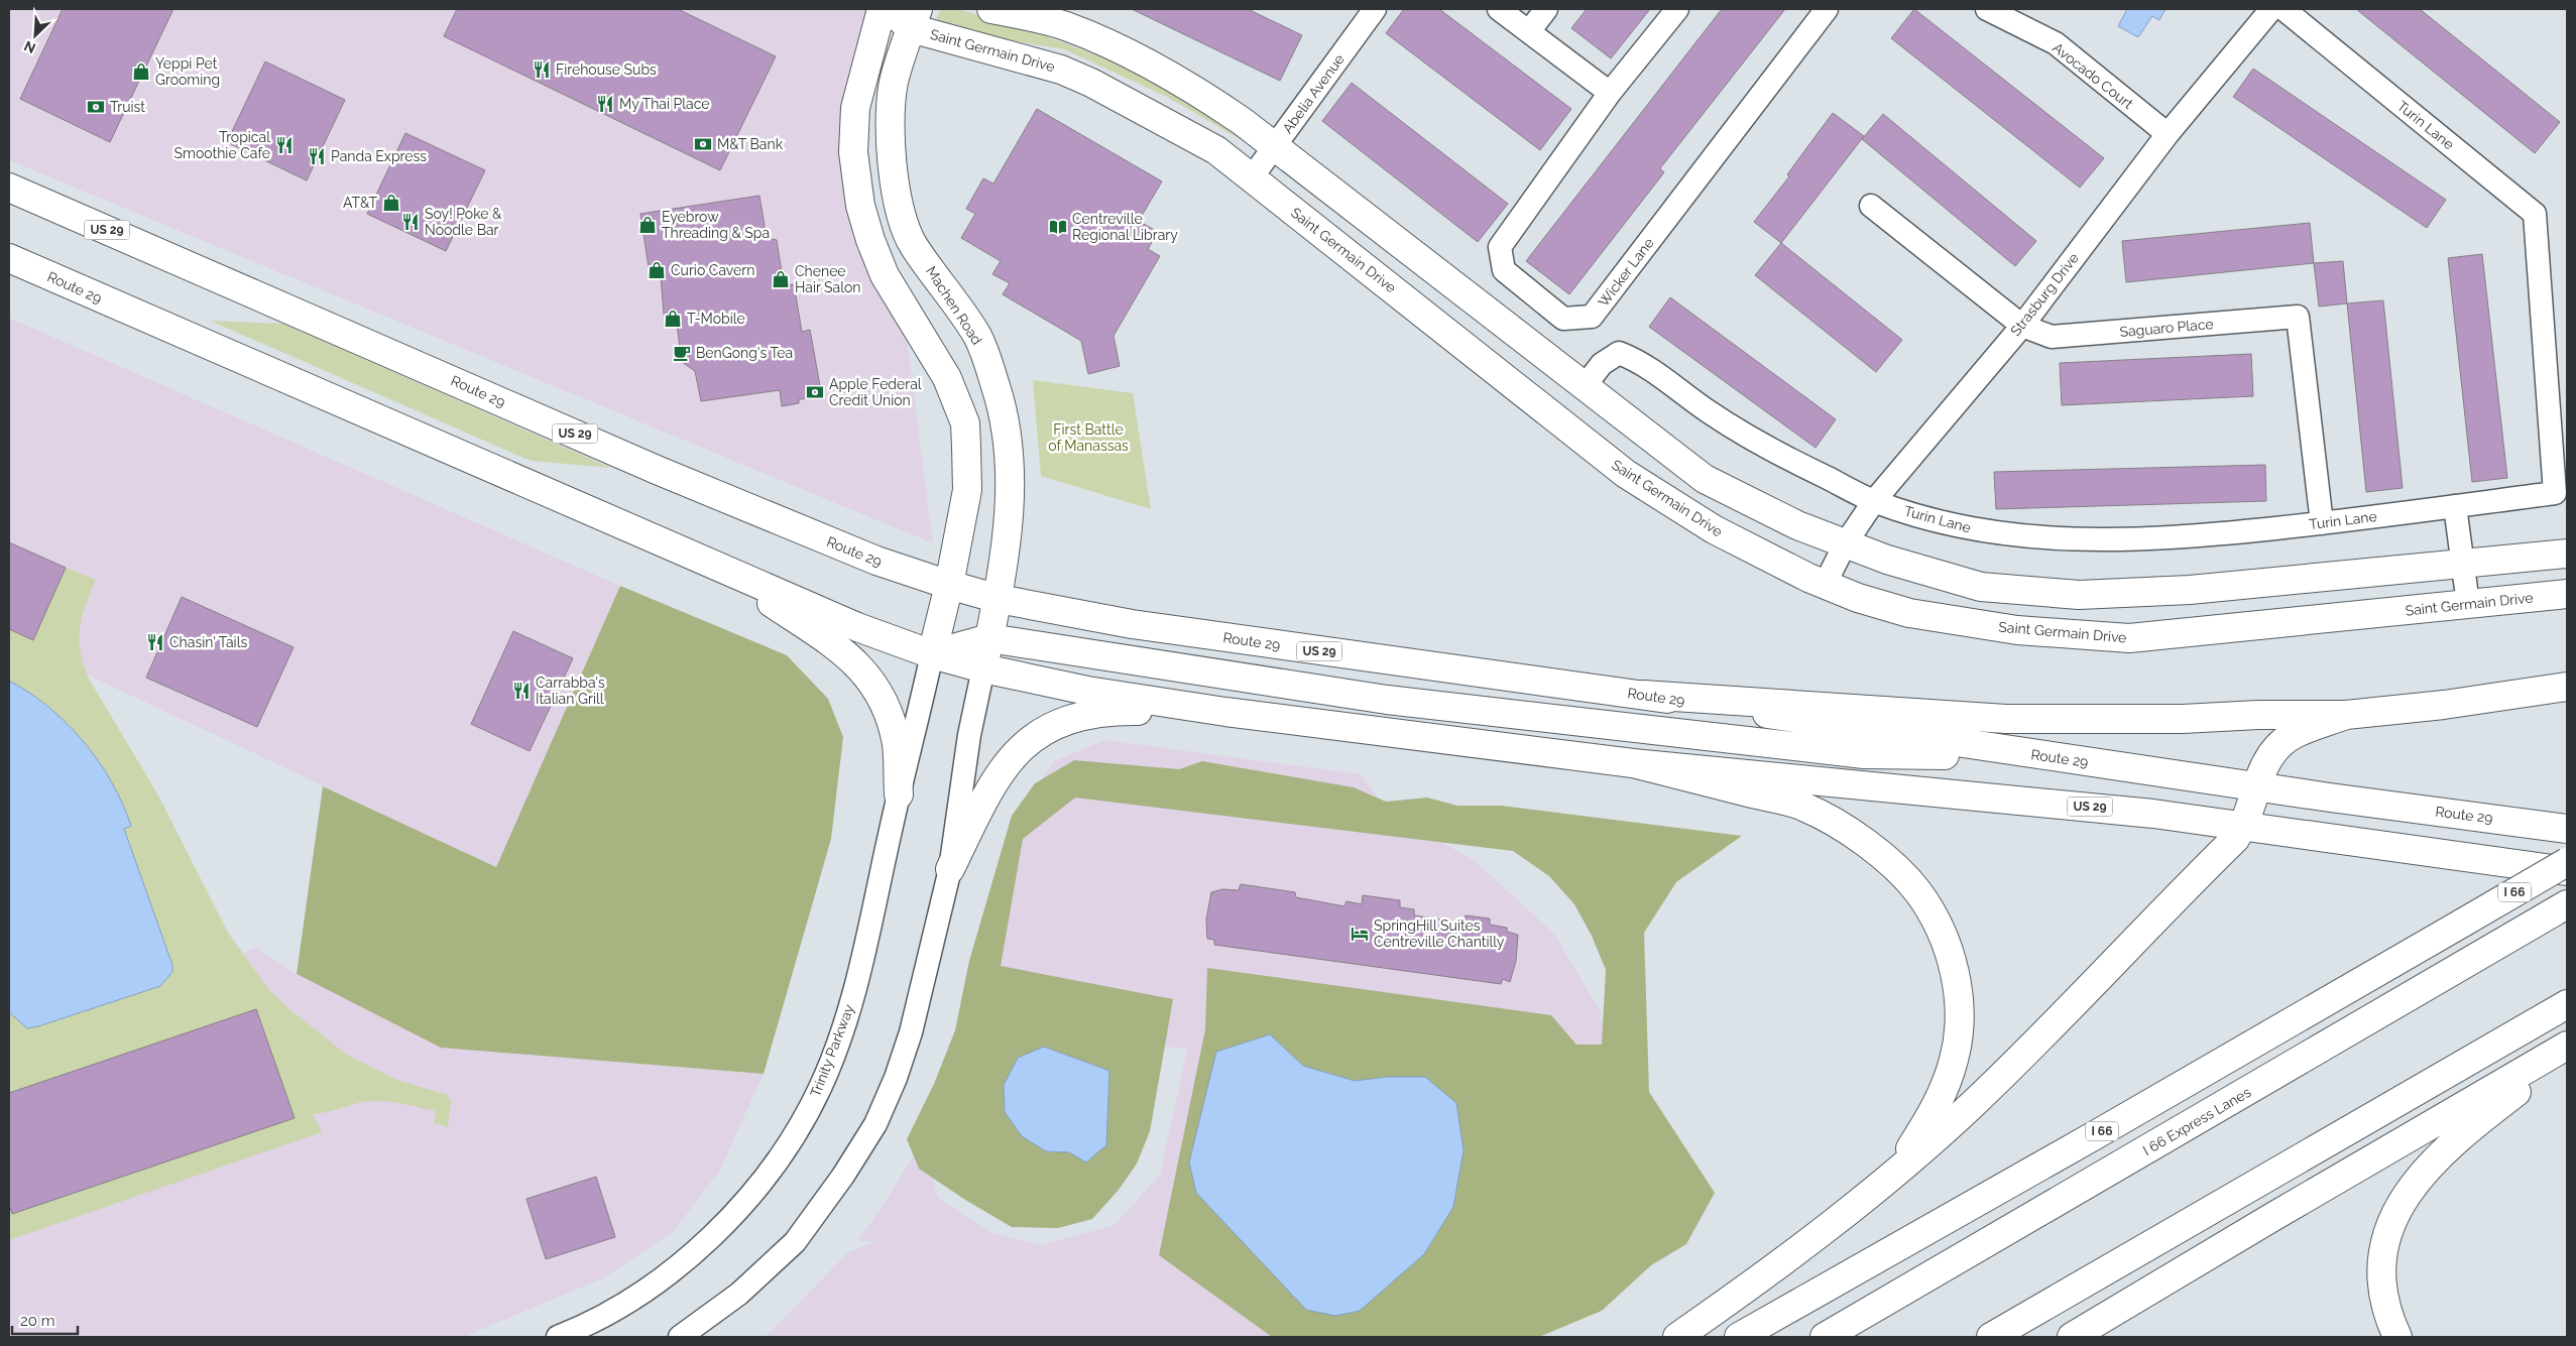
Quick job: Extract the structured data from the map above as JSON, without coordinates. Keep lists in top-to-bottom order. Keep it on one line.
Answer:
{"streets":{"main road":["Saint Germain Drive","US 29","Route 29","Machen Road","I 66","I 66 Express Lanes"],"street":["Avocado Court","Abelia Avenue","Turin Lane","Wicker Lane","Strasburg Drive","Saguaro Place","Trinity Parkway"]},"crossings":[["Saint Germain Drive","Abelia Avenue"],["Saint Germain Drive","Strasburg Drive"],["Saint Germain Drive","Machen Road"],["Avocado Court","Strasburg Drive"],["Turin Lane","Strasburg Drive"],["Turin Lane","Saguaro Place"],["Route 29","Machen Road"],["Route 29","Trinity Parkway"],["Strasburg Drive","Saguaro Place"]],"parks":["First Battle of Manassas"],"places":{"restaurant":["Firehouse Subs","My Thai Place","Tropical Smoothie Cafe","Panda Express","Soy! Poke & Noodle Bar","Chasin' Tails","Carrabba's Italian Grill"],"shop":["Yeppi Pet Grooming","AT&T","Eyebrow Threading & Spa","Curio Cavern","Chenee Hair Salon","T-Mobile"],"bank":["Truist","M&T Bank","Apple Federal Credit Union"],"library":["Centreville Regional Library"],"cafe":["BenGong's Tea"],"hotel":["SpringHill Suites Centreville Chantilly"]},"scale_bar":"20 m","north":"bottom left"}
